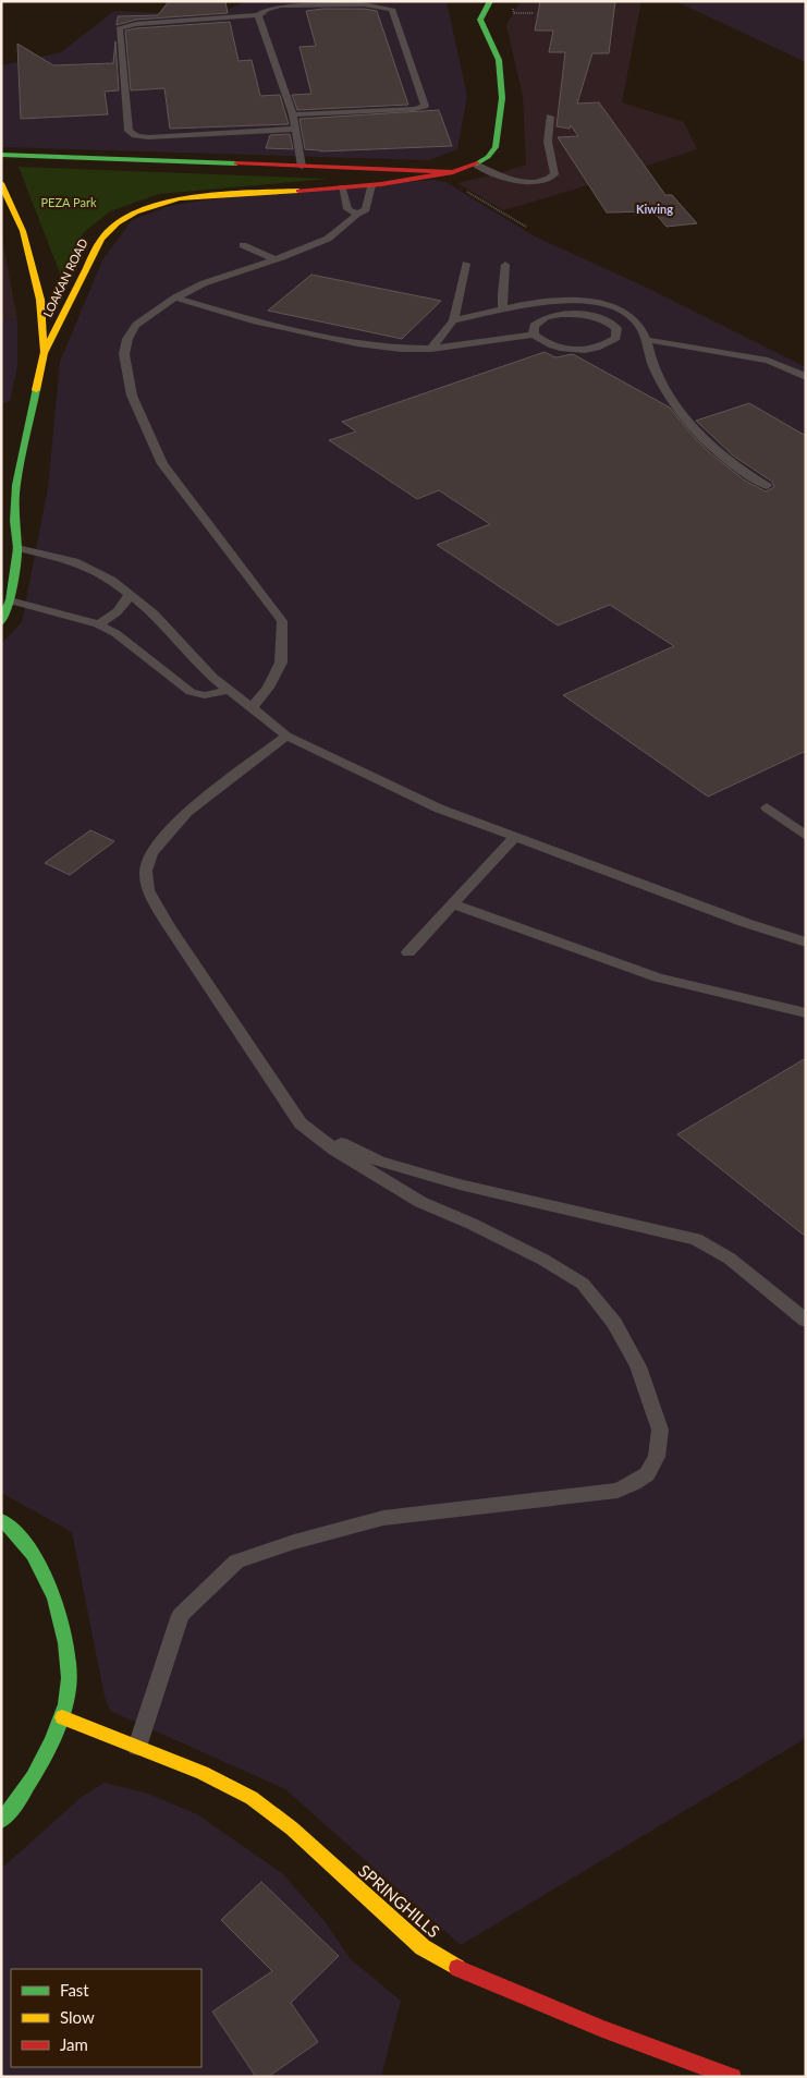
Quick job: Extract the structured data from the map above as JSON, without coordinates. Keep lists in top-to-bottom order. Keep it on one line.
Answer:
{"streets":{"main road":["LOAKAN ROAD","SPRINGHILLS"]},"districts":["Kiwing"],"parks":["PEZA Park"],"legend":["Fast","Slow","Jam"]}
